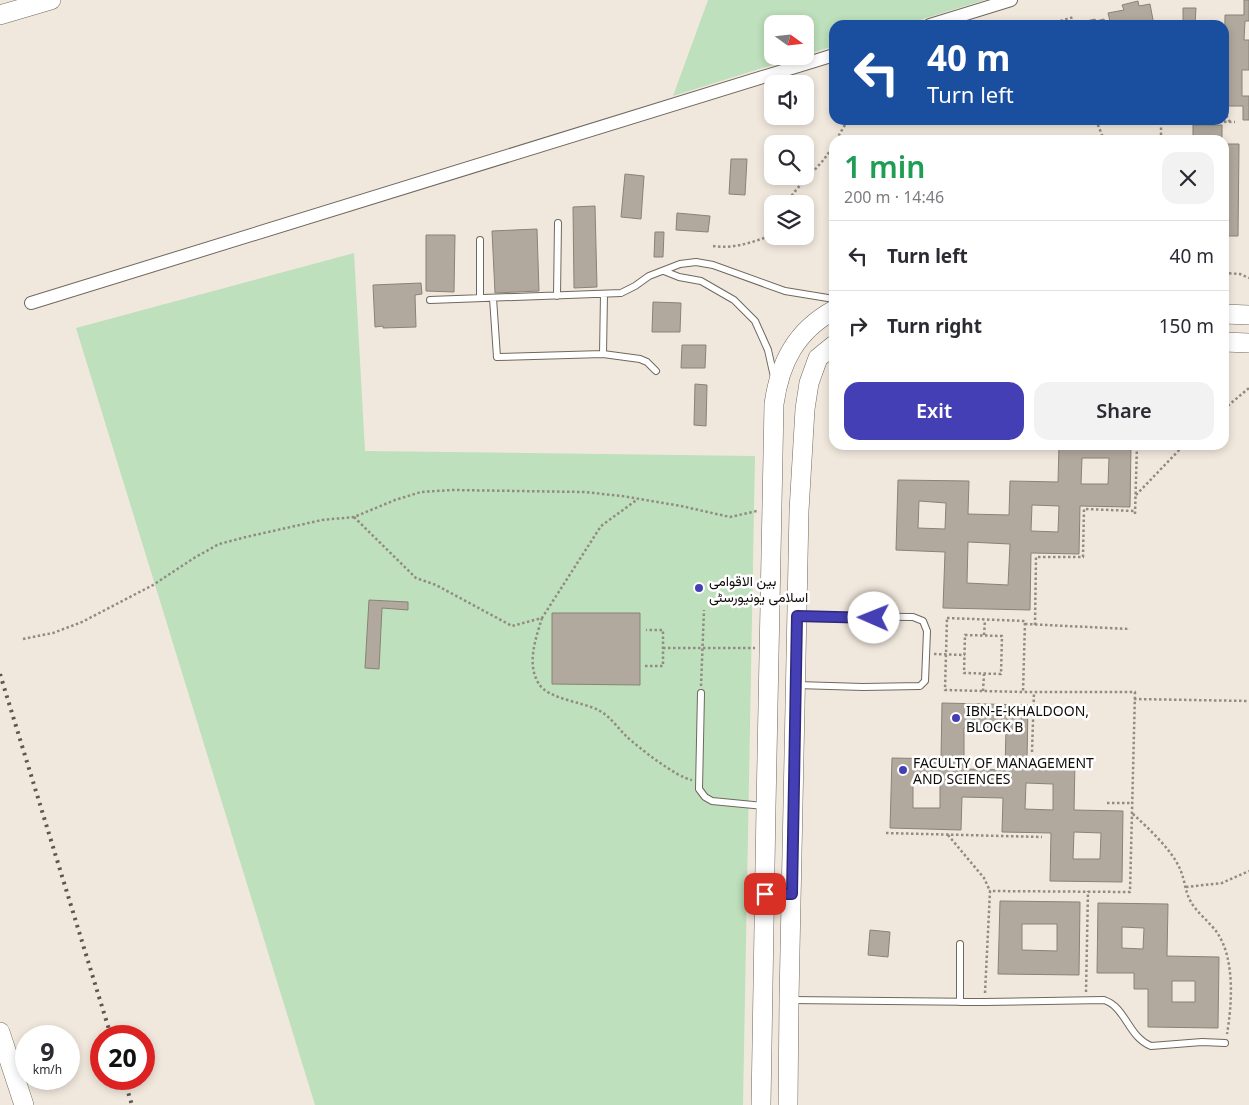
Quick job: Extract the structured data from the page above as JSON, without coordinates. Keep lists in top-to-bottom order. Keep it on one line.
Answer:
{"places":["بین الاقوامی اسلامی یونیورسٹی","IBN-E-KHALDOON, BLOCK B","FACULTY OF MANAGEMENT AND SCIENCES"],"north":"right","page":{"turn":["40 m","Turn left"],"heading":["1 min","200 m · 14:46"],"list":[{"name":"Turn left","value":"40 m"},{"name":"Turn right","value":"150 m"}],"buttons":["Exit","Share"],"speed":"9 km/h","limit":"20"}}
